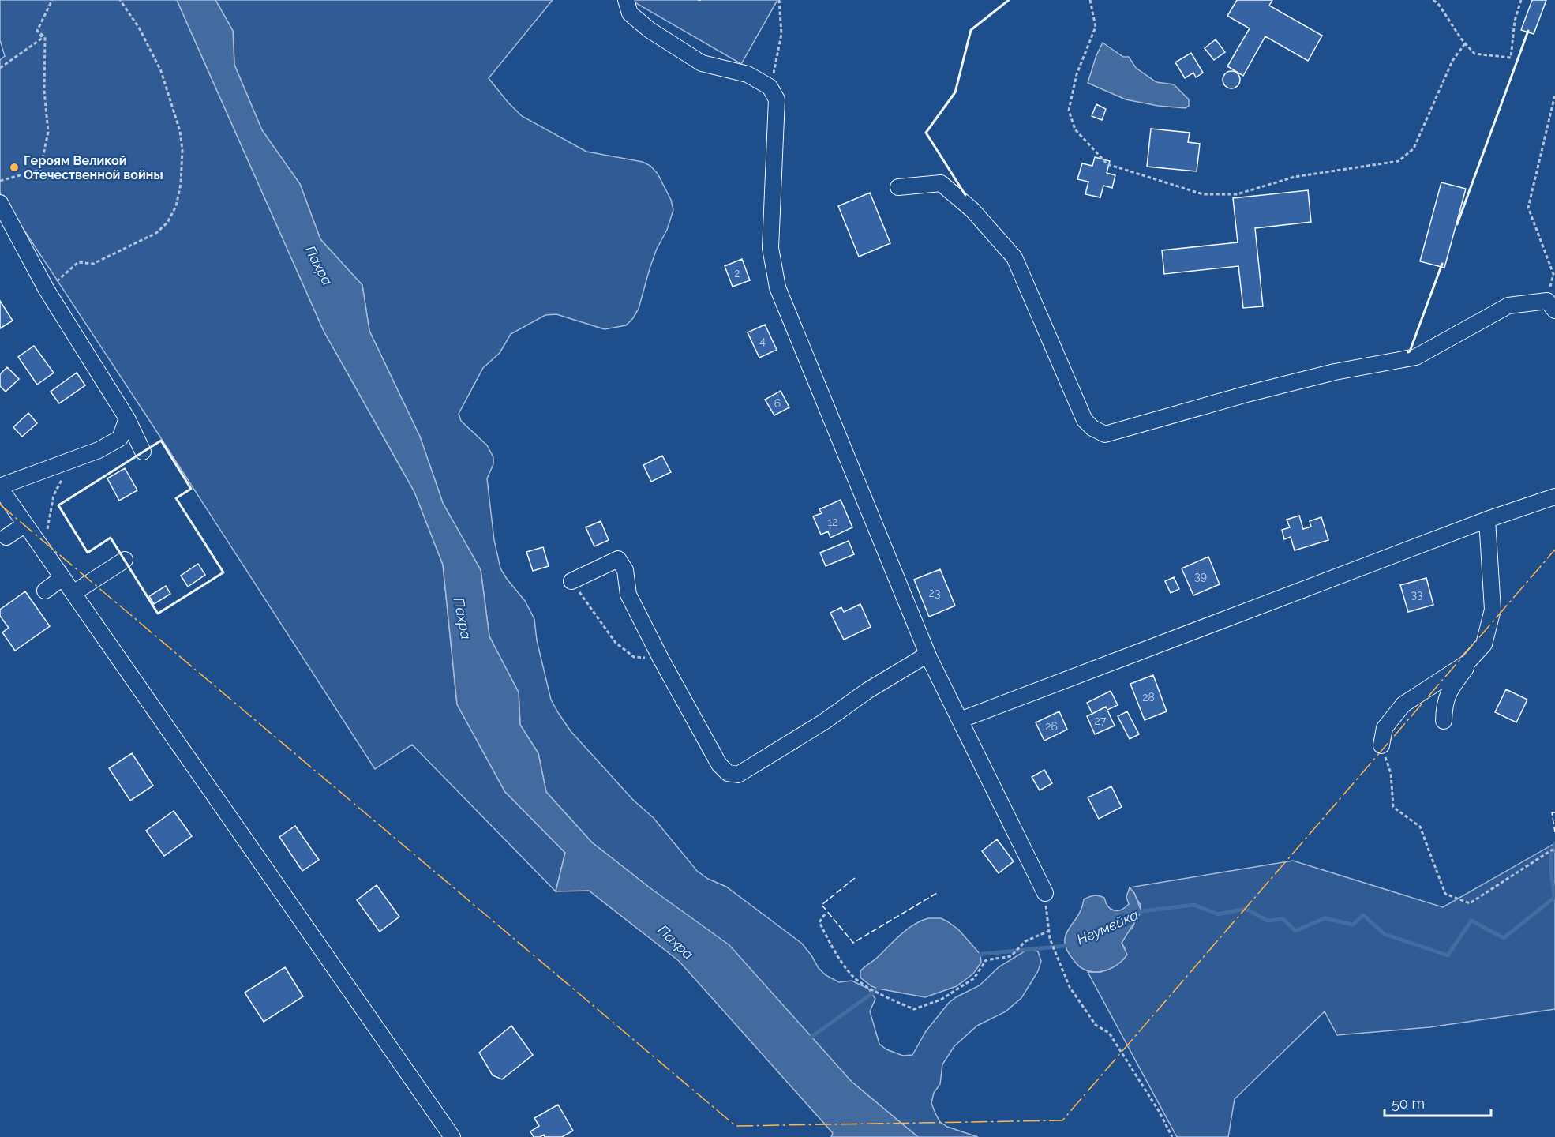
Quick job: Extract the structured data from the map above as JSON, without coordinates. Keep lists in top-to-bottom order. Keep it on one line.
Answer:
{"water":["Пахра","Неумейка"],"places":["Героям Великой Отечественной войны"],"house_numbers":["2","4","6","12","39","23","33","28","27","26"],"scale_bar":"50 m"}
